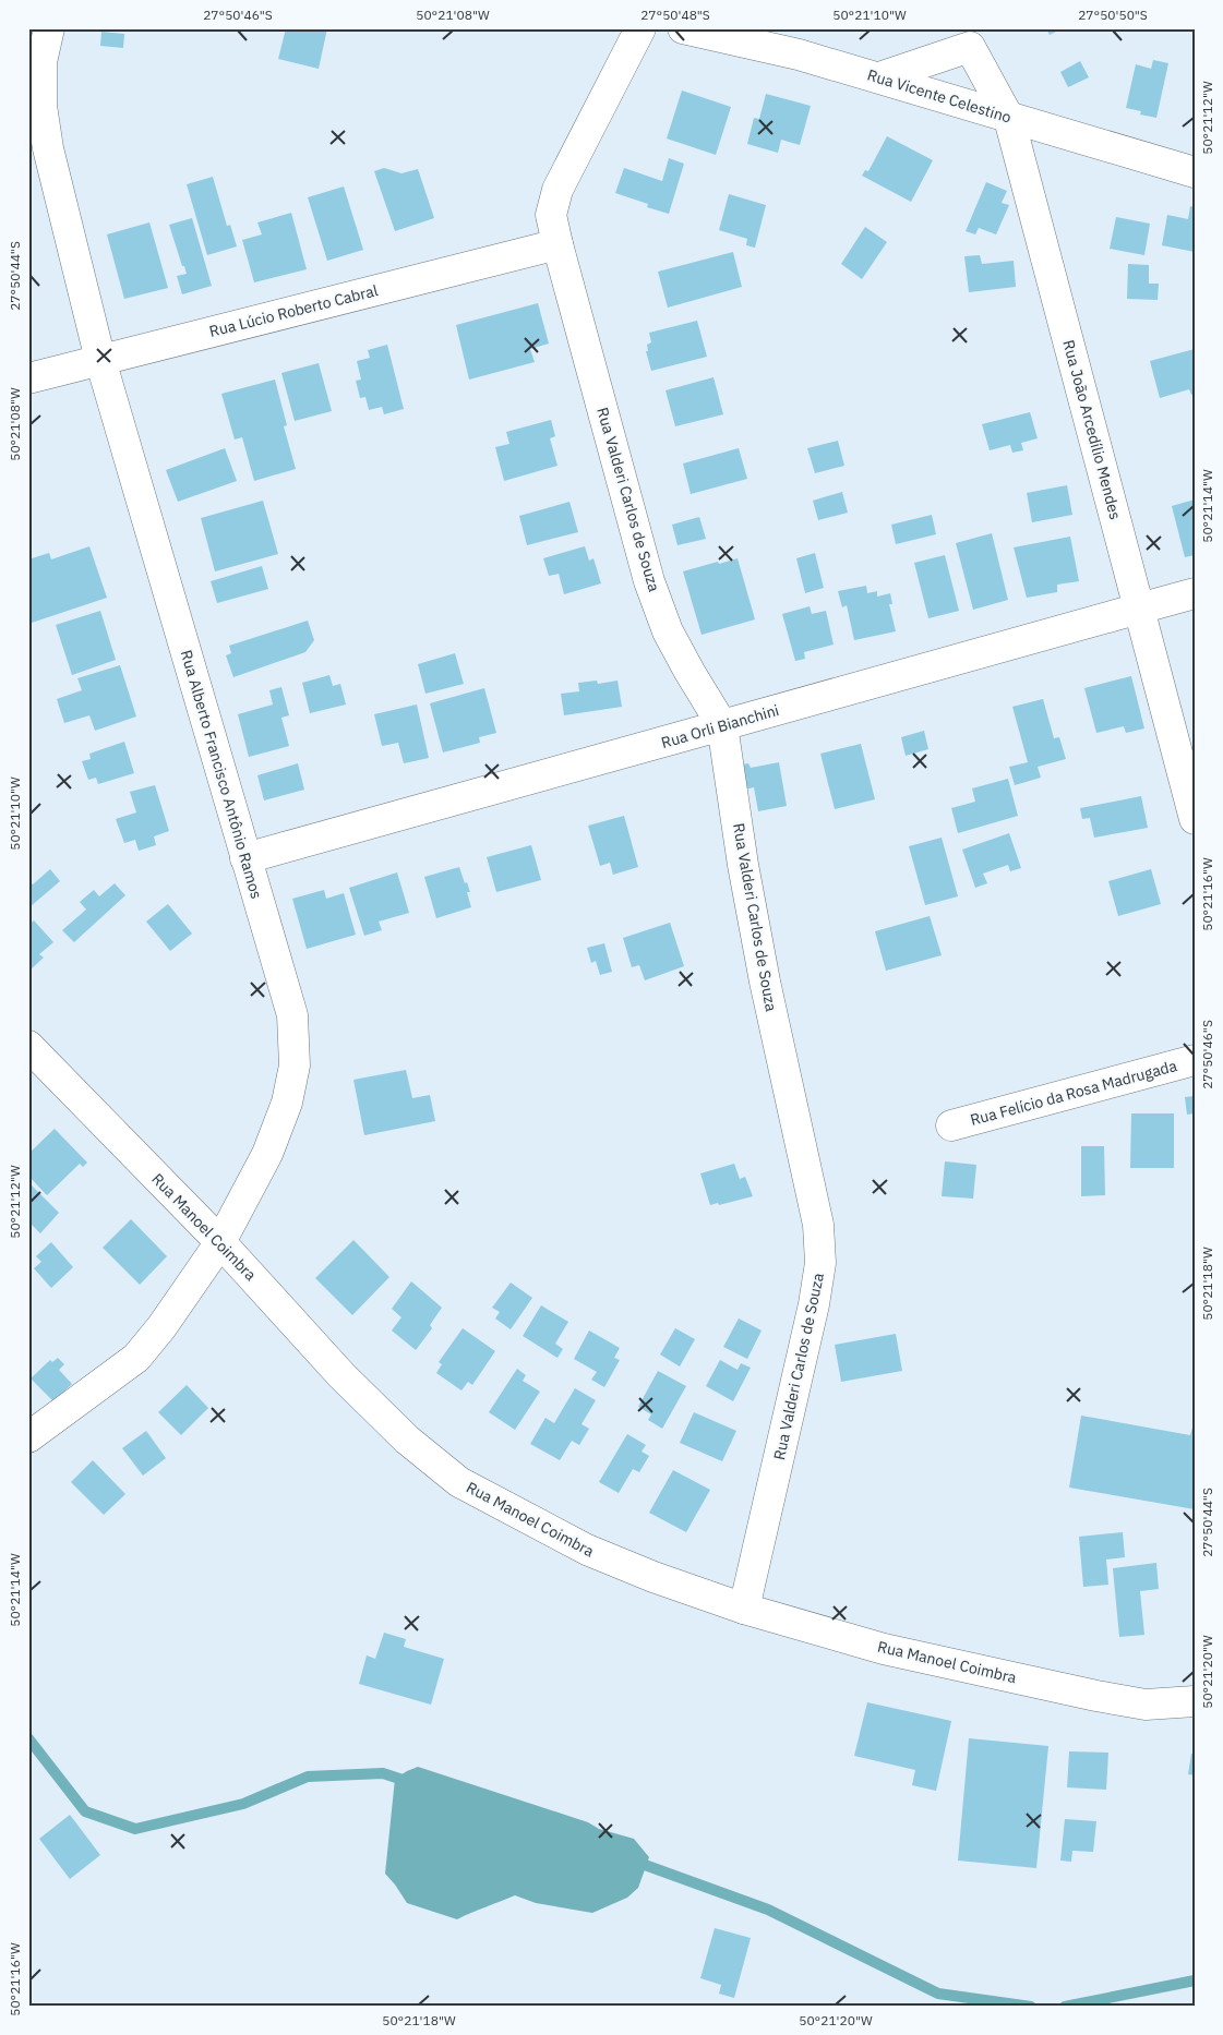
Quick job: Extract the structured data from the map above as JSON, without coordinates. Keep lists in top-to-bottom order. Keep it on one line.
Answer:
{"streets":{"street":["Rua Vicente Celestino","Rua Lúcio Roberto Cabral","Rua João Arcedílio Mendes","Rua Valderi Carlos de Souza","Rua Orli Bianchini","Rua Alberto Francisco Antônio Ramos","Rua Felício da Rosa Madrugada","Rua Manoel Coimbra"]},"crossings":[["Rua Vicente Celestino","Rua João Arcedílio Mendes"],["Rua Lúcio Roberto Cabral","Rua Valderi Carlos de Souza"],["Rua Lúcio Roberto Cabral","Rua Alberto Francisco Antônio Ramos"],["Rua João Arcedílio Mendes","Rua Orli Bianchini"],["Rua Valderi Carlos de Souza","Rua Orli Bianchini"],["Rua Valderi Carlos de Souza","Rua Manoel Coimbra"],["Rua Orli Bianchini","Rua Alberto Francisco Antônio Ramos"],["Rua Alberto Francisco Antônio Ramos","Rua Manoel Coimbra"]],"coordinates":["27°50'46\"S","50°21'08\"W","27°50'48\"S","50°21'10\"W","27°50'50\"S","50°21'12\"W","27°50'44\"S","50°21'14\"W","50°21'16\"W","50°21'18\"W","50°21'20\"W"]}
